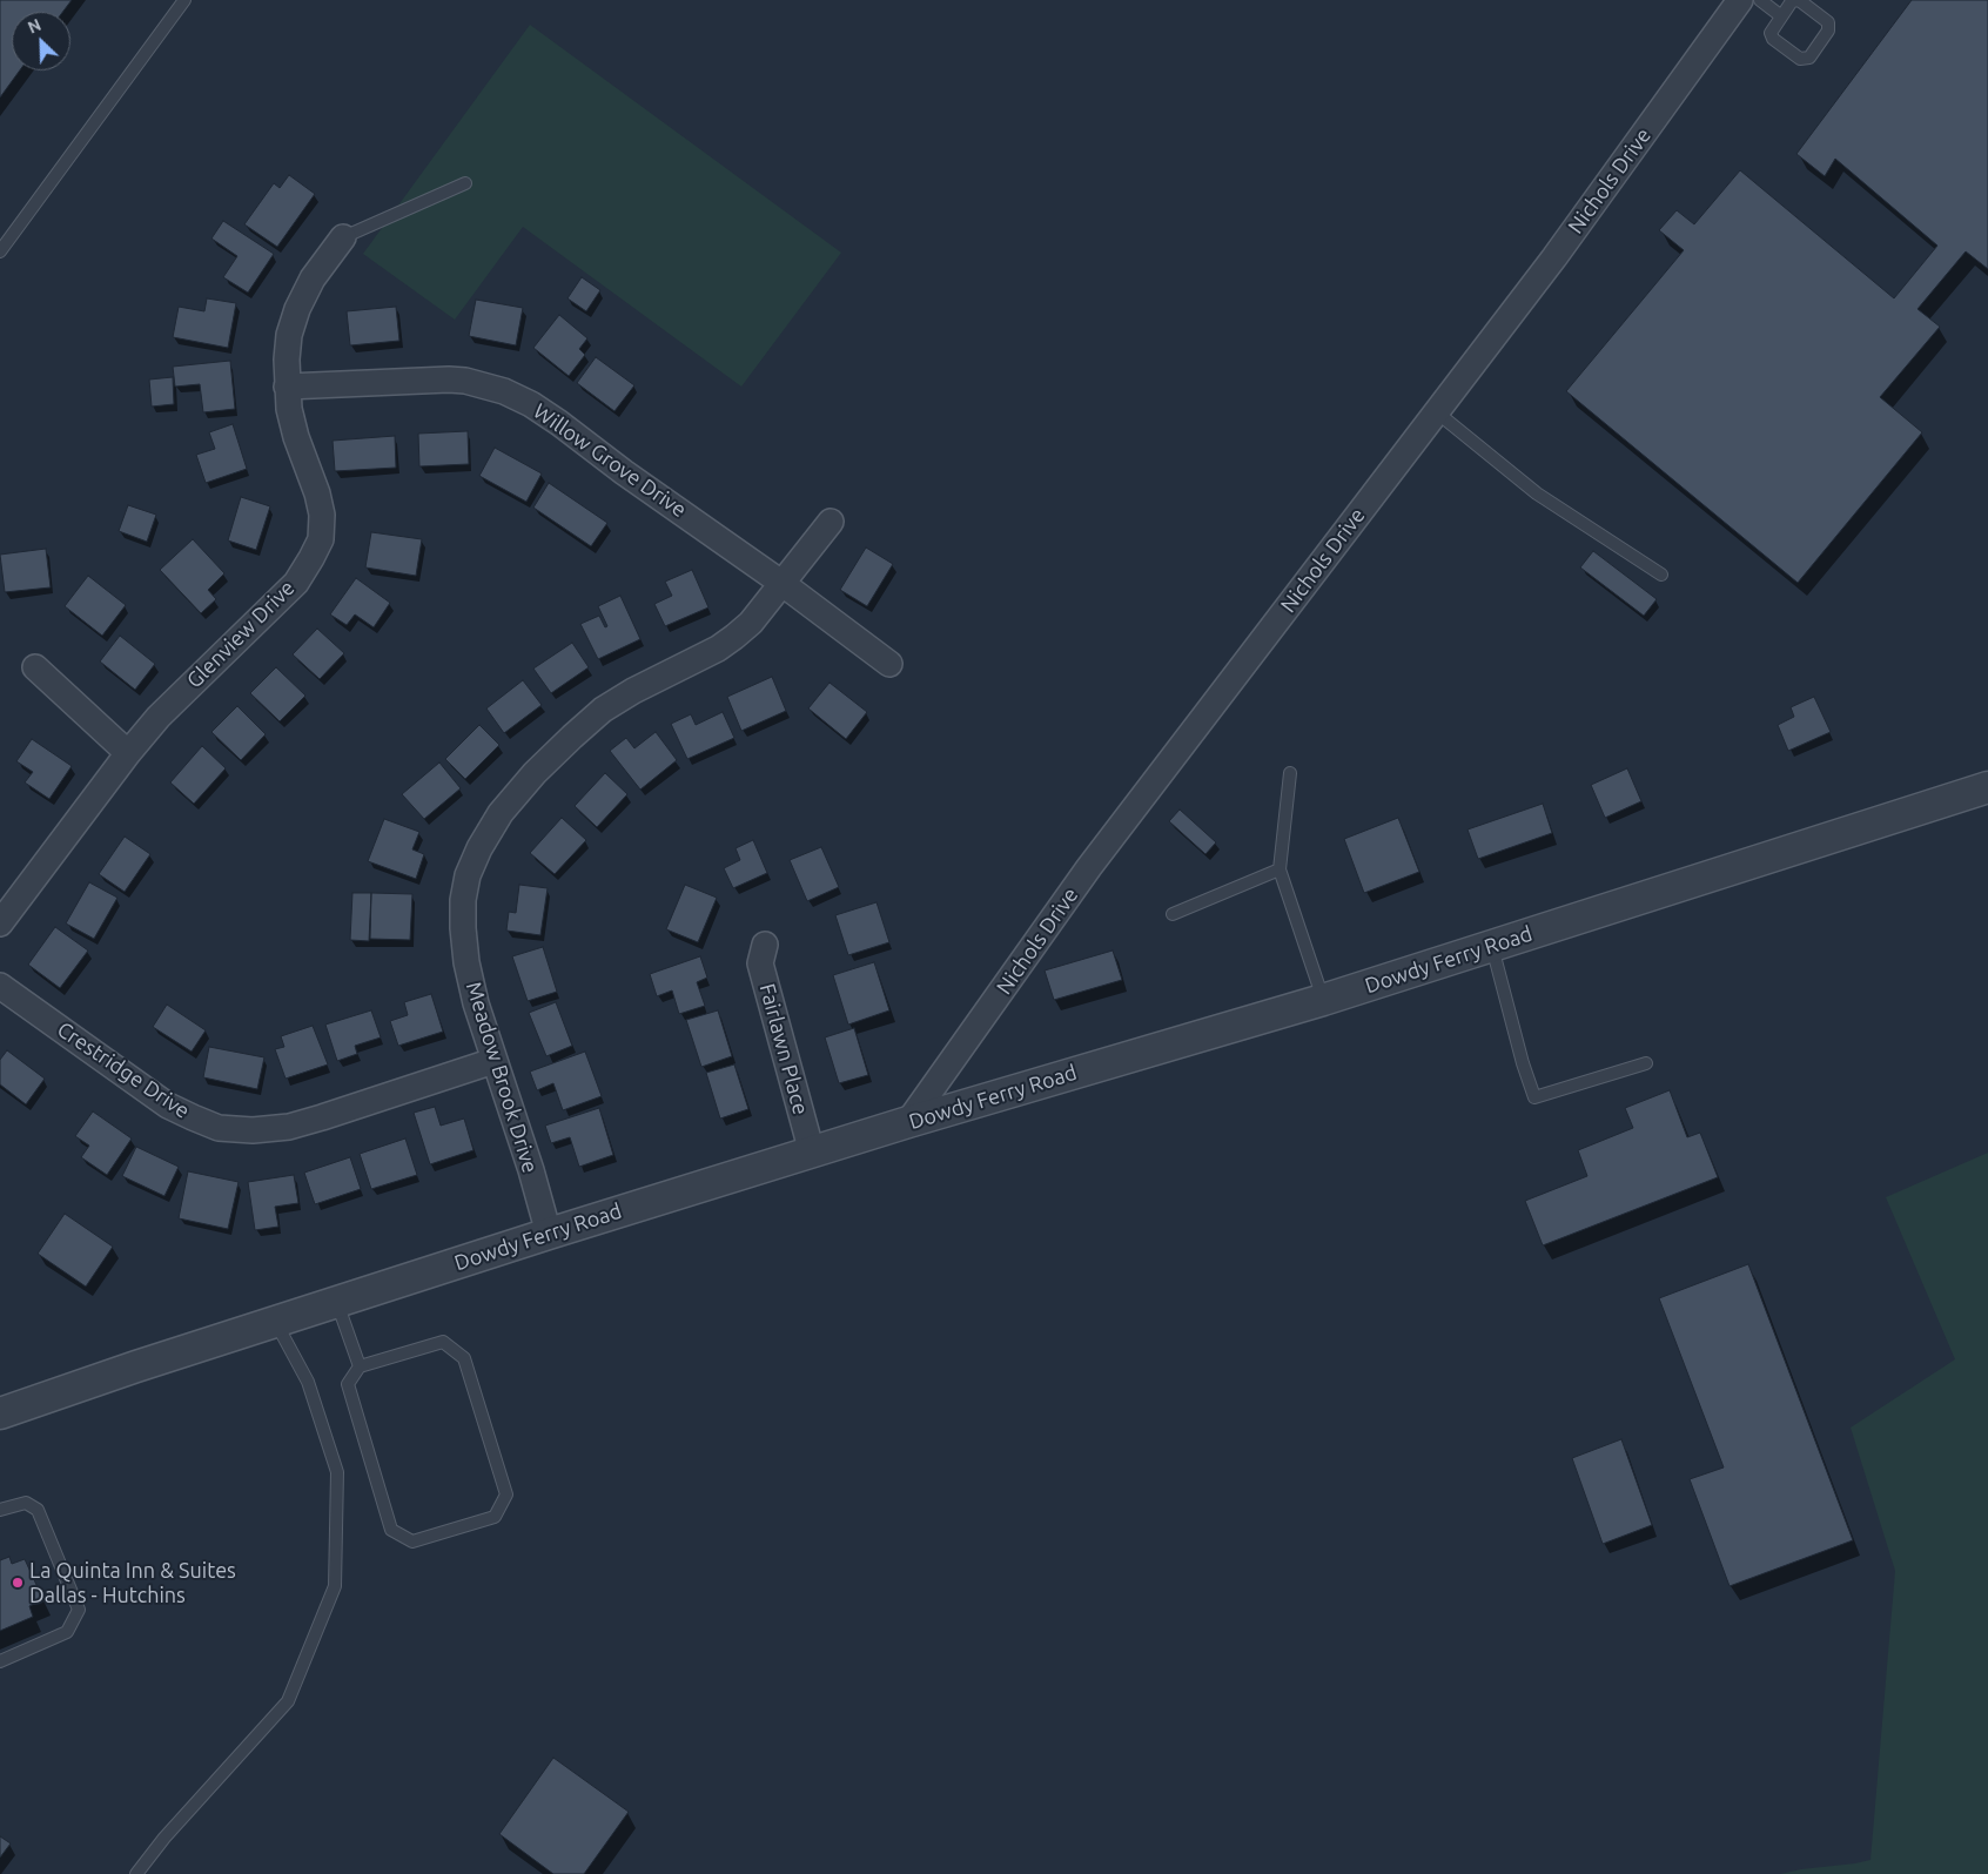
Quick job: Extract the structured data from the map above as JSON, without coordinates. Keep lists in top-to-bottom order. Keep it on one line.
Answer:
{"streets":{"street":["Nichols Drive","Willow Grove Drive","Glenview Drive","Dowdy Ferry Road","Fairlawn Place","Crestridge Drive","Meadow Brook Drive"]},"crossings":[["Nichols Drive","Dowdy Ferry Road"],["Willow Grove Drive","Glenview Drive"],["Willow Grove Drive","Meadow Brook Drive"],["Dowdy Ferry Road","Fairlawn Place"],["Dowdy Ferry Road","Meadow Brook Drive"],["Crestridge Drive","Meadow Brook Drive"]],"places":["La Quinta Inn & Suites Dallas - Hutchins"],"north":"top left"}
